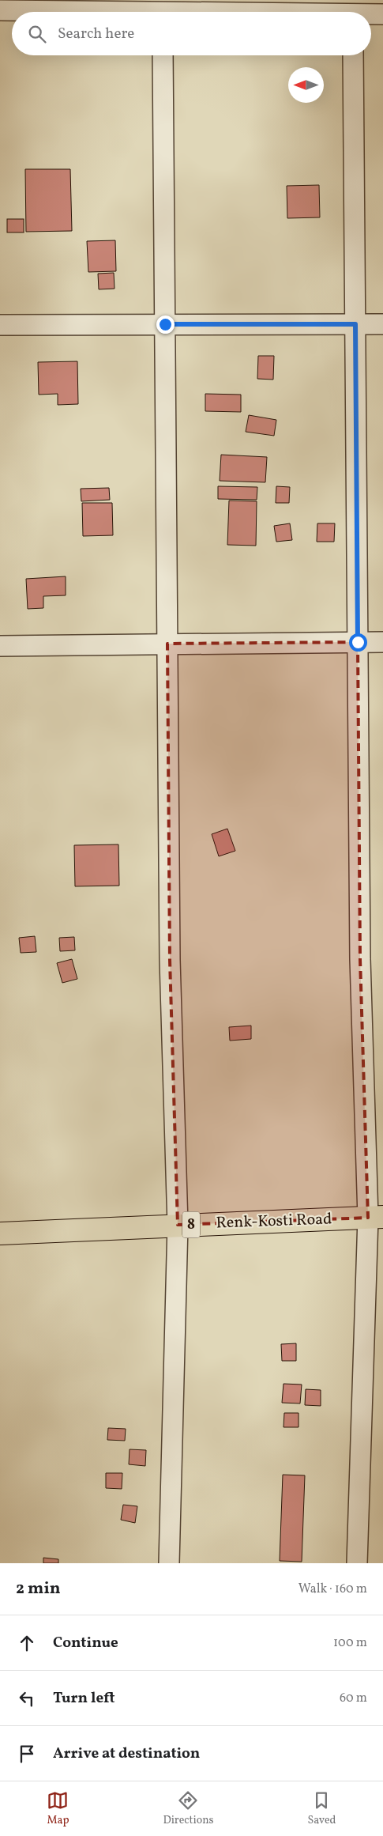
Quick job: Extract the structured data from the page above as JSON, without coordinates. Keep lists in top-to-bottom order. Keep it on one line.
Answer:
{"streets":{"main road":["Renk-Kosti Road","8"]},"north":"left","page":{"search":"Search here","heading":["2 min","Walk · 160 m"],"list":[["Continue","100 m"],["Turn left","60 m"],"Arrive at destination"],"nav":["Map","Directions","Saved"]}}
